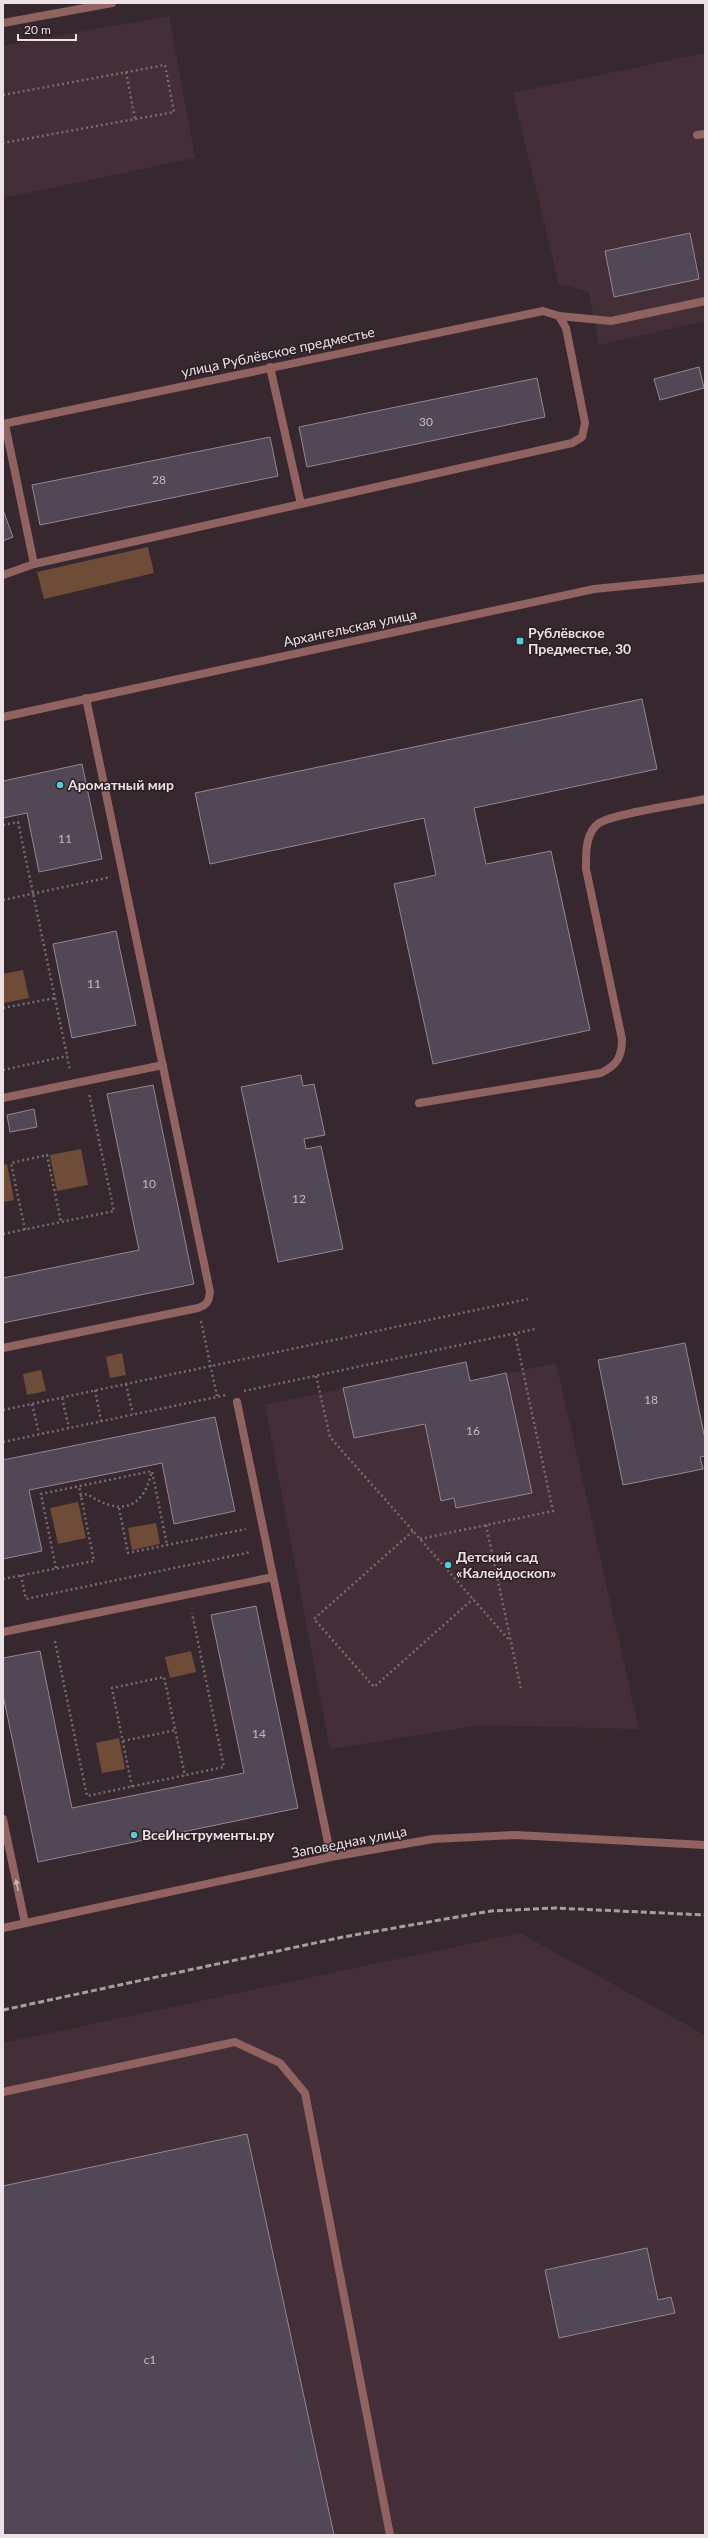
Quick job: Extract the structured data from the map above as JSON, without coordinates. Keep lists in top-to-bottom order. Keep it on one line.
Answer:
{"streets":{"street":["улица Рублёвское предместье","Архангельская улица","Заповедная улица"]},"places":{"transit":["Рублёвское Предместье, 30"],"other":["Ароматный мир","Детский сад «Калейдоскоп»","ВсеИнструменты.ру"]},"house_numbers":["30","28","11","11","10","12","18","16","14","с1"],"scale_bar":"20 m"}
